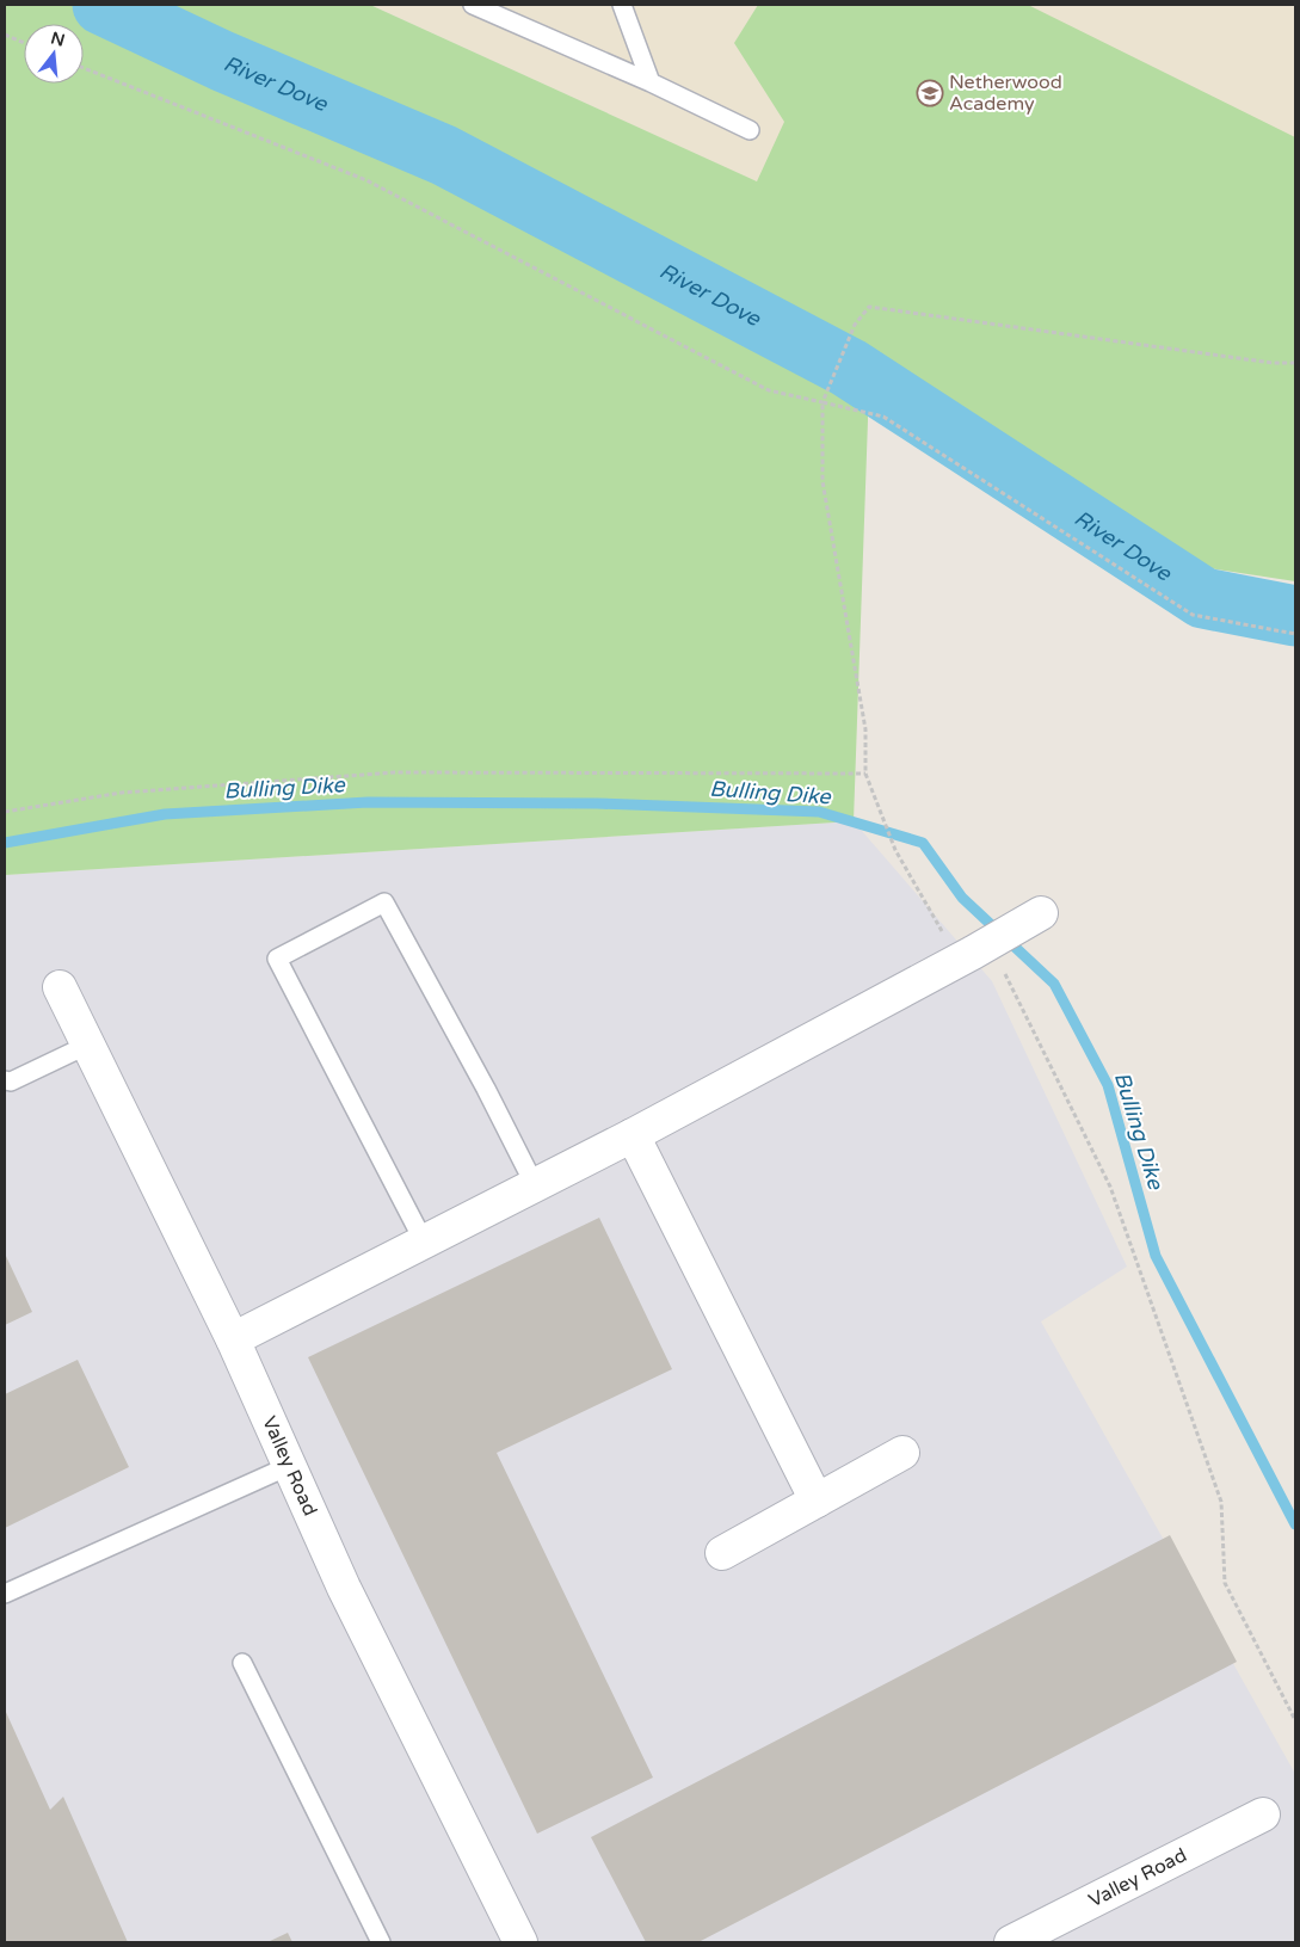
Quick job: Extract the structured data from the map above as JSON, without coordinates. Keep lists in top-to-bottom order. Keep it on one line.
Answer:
{"streets":{"street":["Valley Road"]},"water":["River Dove","Bulling Dike"],"places":{"school or university":["Netherwood Academy"]},"north":"top"}
